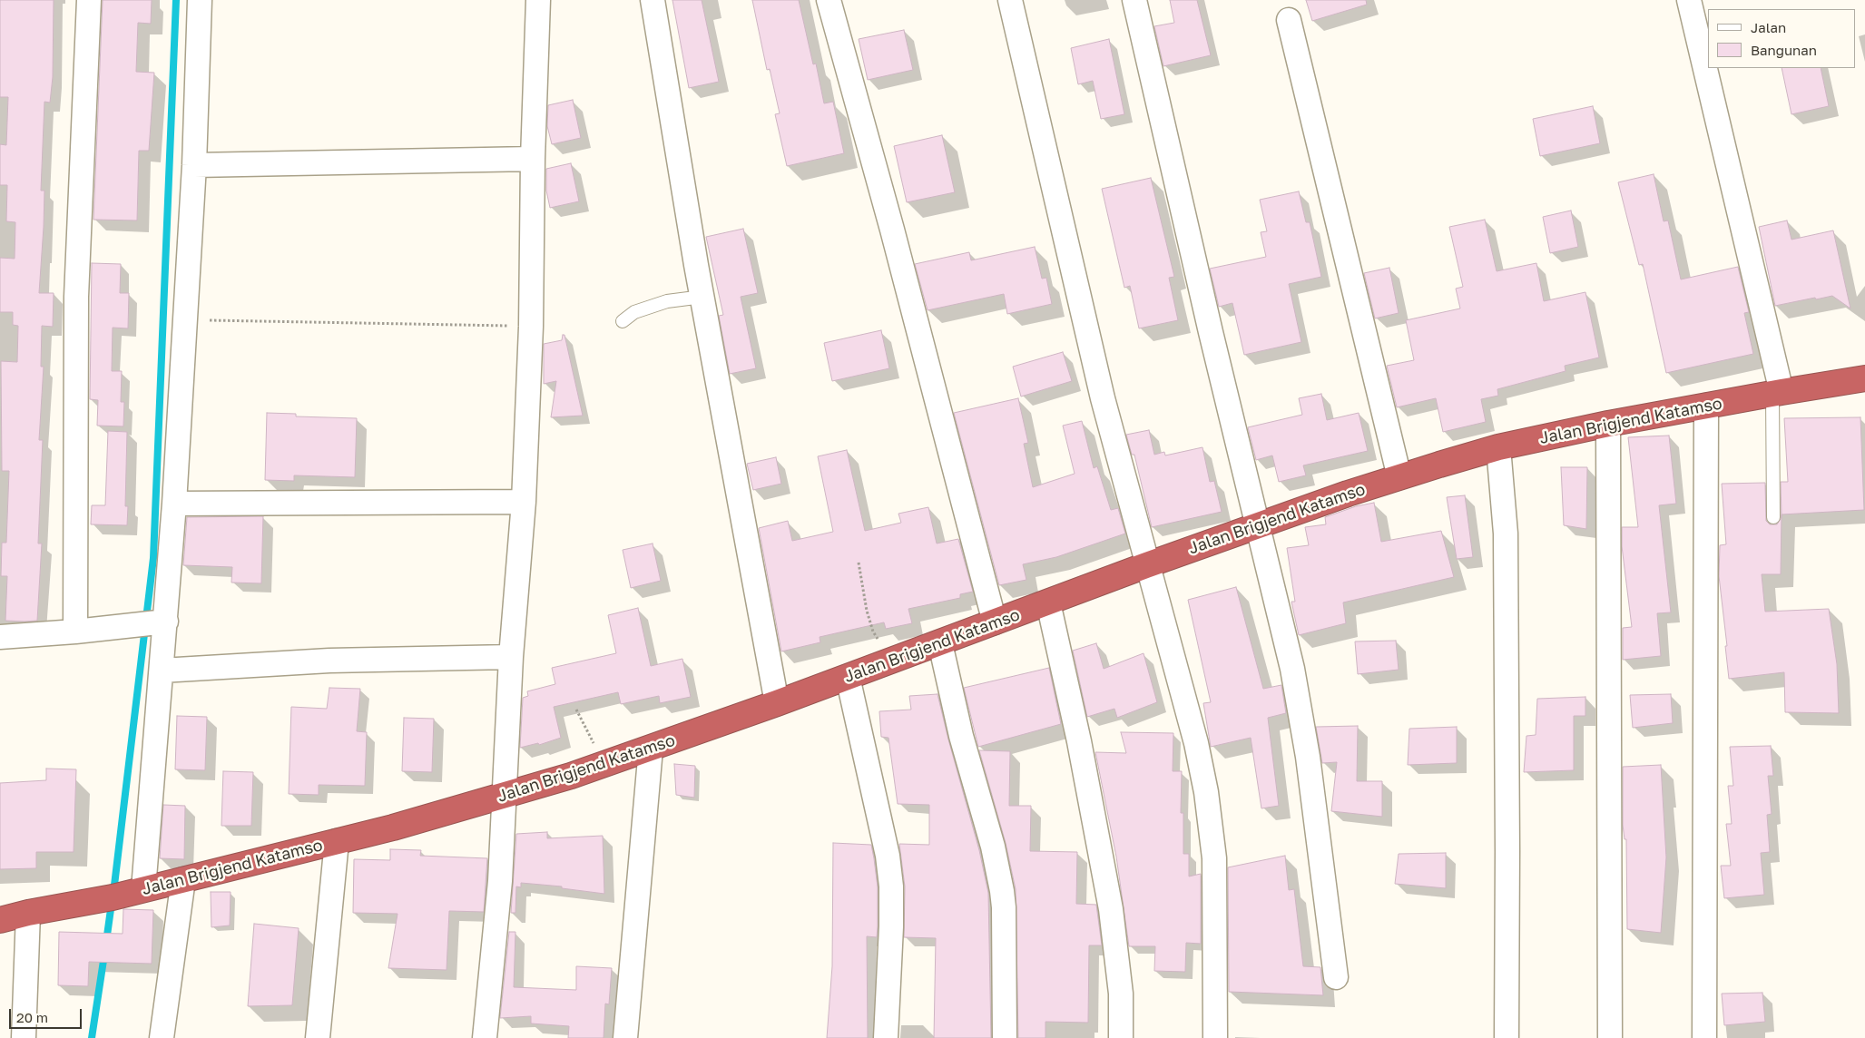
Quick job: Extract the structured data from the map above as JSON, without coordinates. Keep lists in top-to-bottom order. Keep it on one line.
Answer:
{"streets":{"highway":["Jalan Brigjend Katamso"]},"legend":["Jalan","Bangunan"],"scale_bar":"20 m"}
